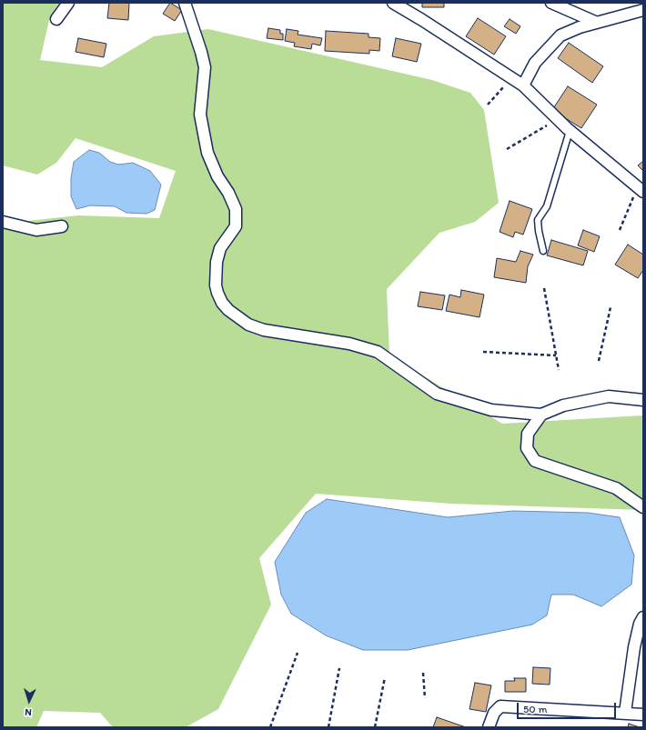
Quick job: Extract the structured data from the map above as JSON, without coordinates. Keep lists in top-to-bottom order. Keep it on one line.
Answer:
{"scale_bar":"50 m","north":"bottom"}
